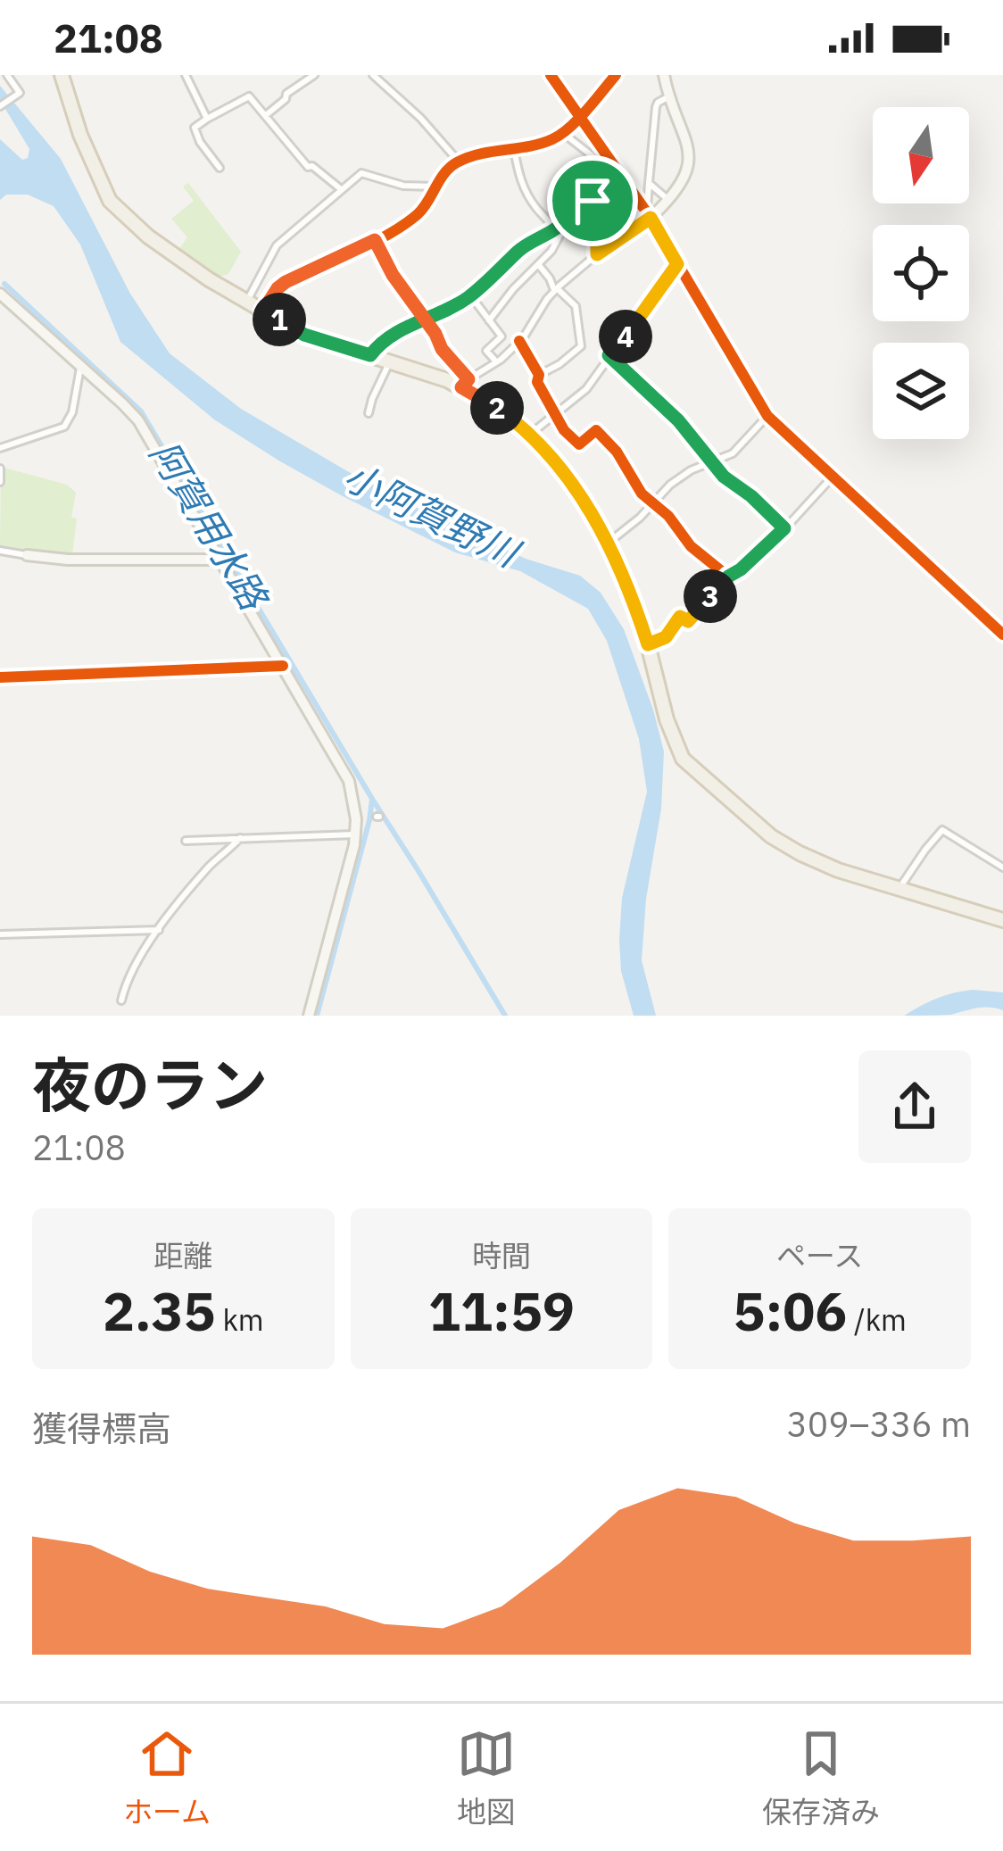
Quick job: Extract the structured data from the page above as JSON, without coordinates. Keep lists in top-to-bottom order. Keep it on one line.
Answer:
{"water":["小阿賀野川","阿賀用水路"],"north":"bottom","page":{"status":"21:08","pins":["1","4","2","3"],"heading":["夜のラン","21:08"],"stats":[["距離","2.35 km"],["時間","11:59"],["ペース","5:06 /km"]],"chart":["獲得標高","309–336 m"],"tabs":["ホーム","地図","保存済み"]}}
